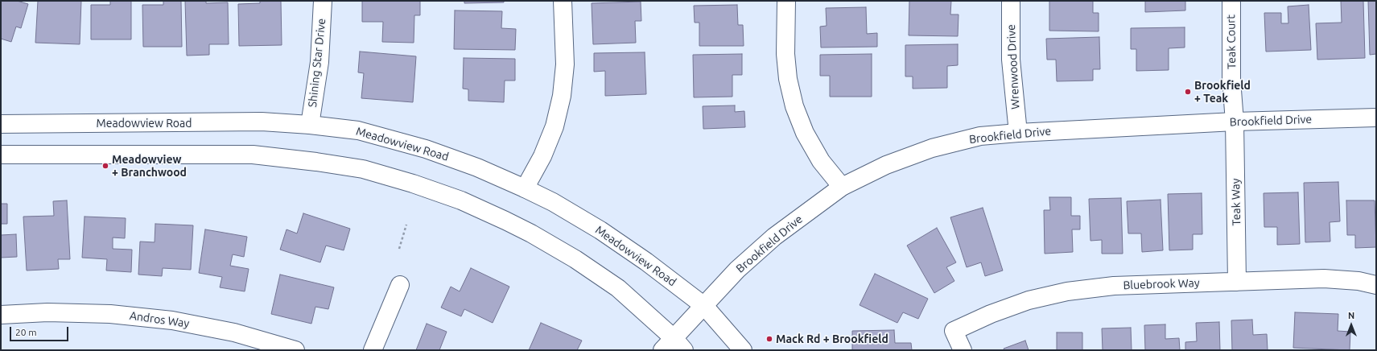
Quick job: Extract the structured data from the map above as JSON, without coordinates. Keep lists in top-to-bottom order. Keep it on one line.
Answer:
{"streets":{"street":["Teak Court","Shining Star Drive","Wrenwood Drive","Brookfield Drive","Meadowview Road","Teak Way","Bluebrook Way","Andros Way"]},"crossings":[["Teak Court","Brookfield Drive"],["Teak Court","Teak Way"],["Shining Star Drive","Meadowview Road"],["Wrenwood Drive","Brookfield Drive"],["Brookfield Drive","Meadowview Road"],["Brookfield Drive","Teak Way"],["Teak Way","Bluebrook Way"]],"places":["Brookfield + Teak","Meadowview + Branchwood","Mack Rd + Brookfield"],"scale_bar":"20 m","north":"top"}
